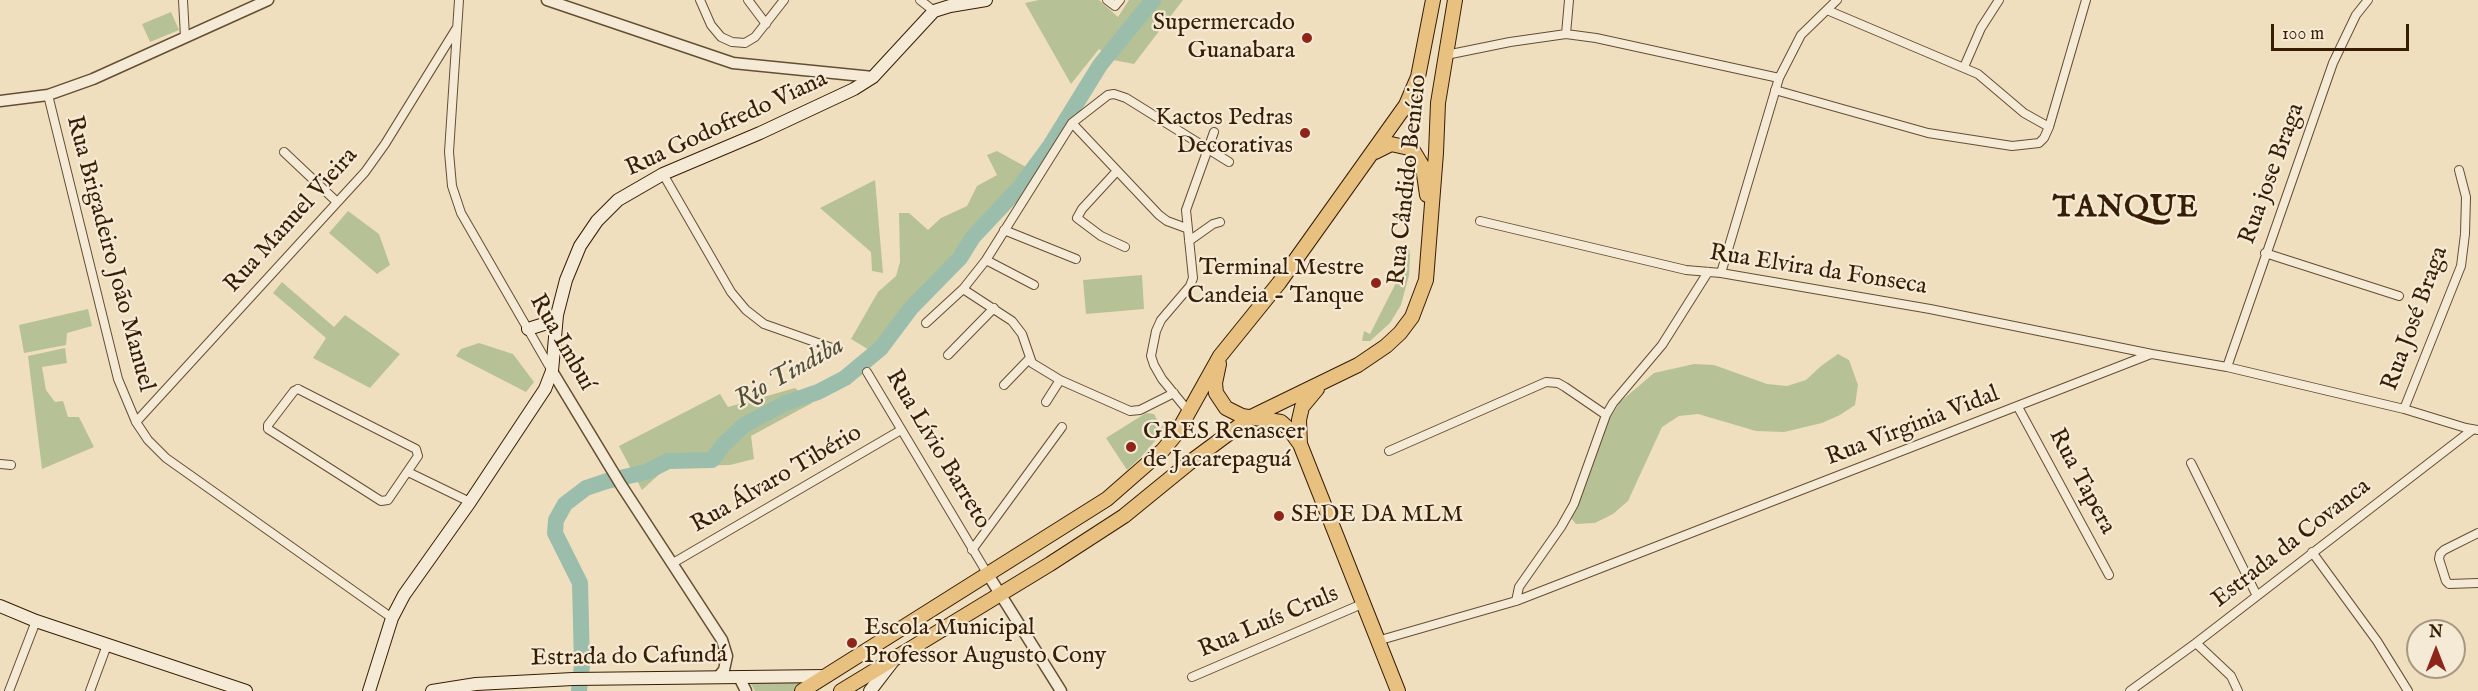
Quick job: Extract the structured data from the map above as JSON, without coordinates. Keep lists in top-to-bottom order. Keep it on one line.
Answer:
{"streets":{"main road":["Rua Godofredo Viana","Rua Cândido Benício","Estrada do Cafundá"],"street":["Rua jose Braga","Rua Manuel Vieira","Rua Brigadeiro João Manuel","Rua Elvira da Fonseca","Rua José Braga","Rua Imbuí","Rua Virginia Vidal","Rua Lívio Barreto","Rua Álvaro Tibério","Rua Tapera","Estrada da Covanca","Rua Luís Cruls"]},"crossings":[["Rua Godofredo Viana","Rua Brigadeiro João Manuel"],["Rua Godofredo Viana","Rua Imbuí"],["Rua Cândido Benício","Rua Lívio Barreto"],["Rua Cândido Benício","Estrada do Cafundá"],["Rua Manuel Vieira","Rua Brigadeiro João Manuel"],["Rua Manuel Vieira","Rua Imbuí"],["Rua Elvira da Fonseca","Rua Virginia Vidal"],["Rua Imbuí","Rua Álvaro Tibério"],["Rua Imbuí","Estrada do Cafundá"],["Rua Virginia Vidal","Rua Tapera"],["Rua Lívio Barreto","Rua Álvaro Tibério"]],"districts":["TANQUE"],"water":["Rio Tindiba"],"places":["Supermercado Guanabara","Kactos Pedras Decorativas","Terminal Mestre Candeia - Tanque","GRES Renascer de Jacarepaguá","SEDE DA MLM","Escola Municipal Professor Augusto Cony"],"scale_bar":"100 m","north":"top"}
